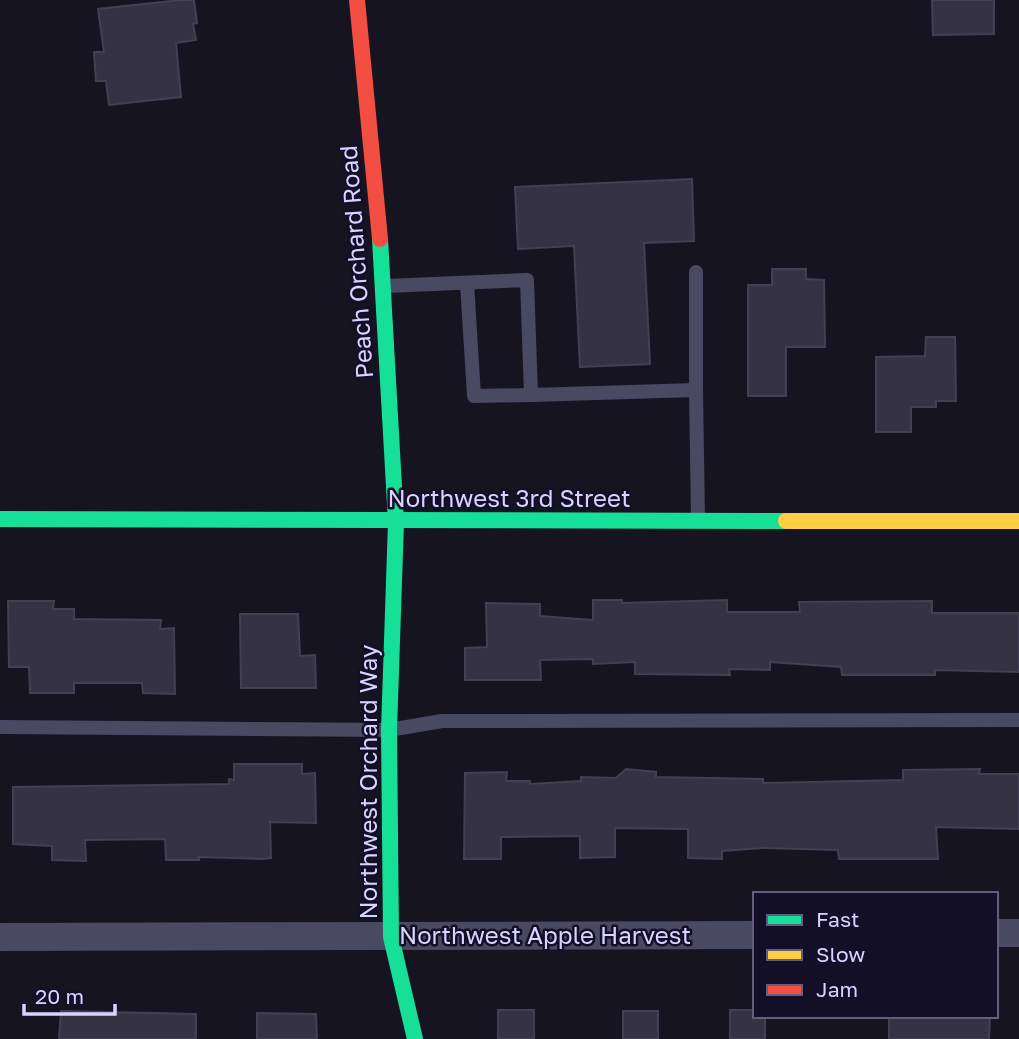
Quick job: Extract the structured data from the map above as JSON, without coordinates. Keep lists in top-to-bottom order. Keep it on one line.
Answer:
{"streets":{"street":["Peach Orchard Road","Northwest 3rd Street","Northwest Orchard Way","Northwest Apple Harvest"]},"crossings":[["Peach Orchard Road","Northwest 3rd Street"],["Peach Orchard Road","Northwest Orchard Way"],["Northwest 3rd Street","Northwest Orchard Way"],["Northwest Orchard Way","Northwest Apple Harvest"]],"legend":["Fast","Slow","Jam"],"scale_bar":"20 m"}
